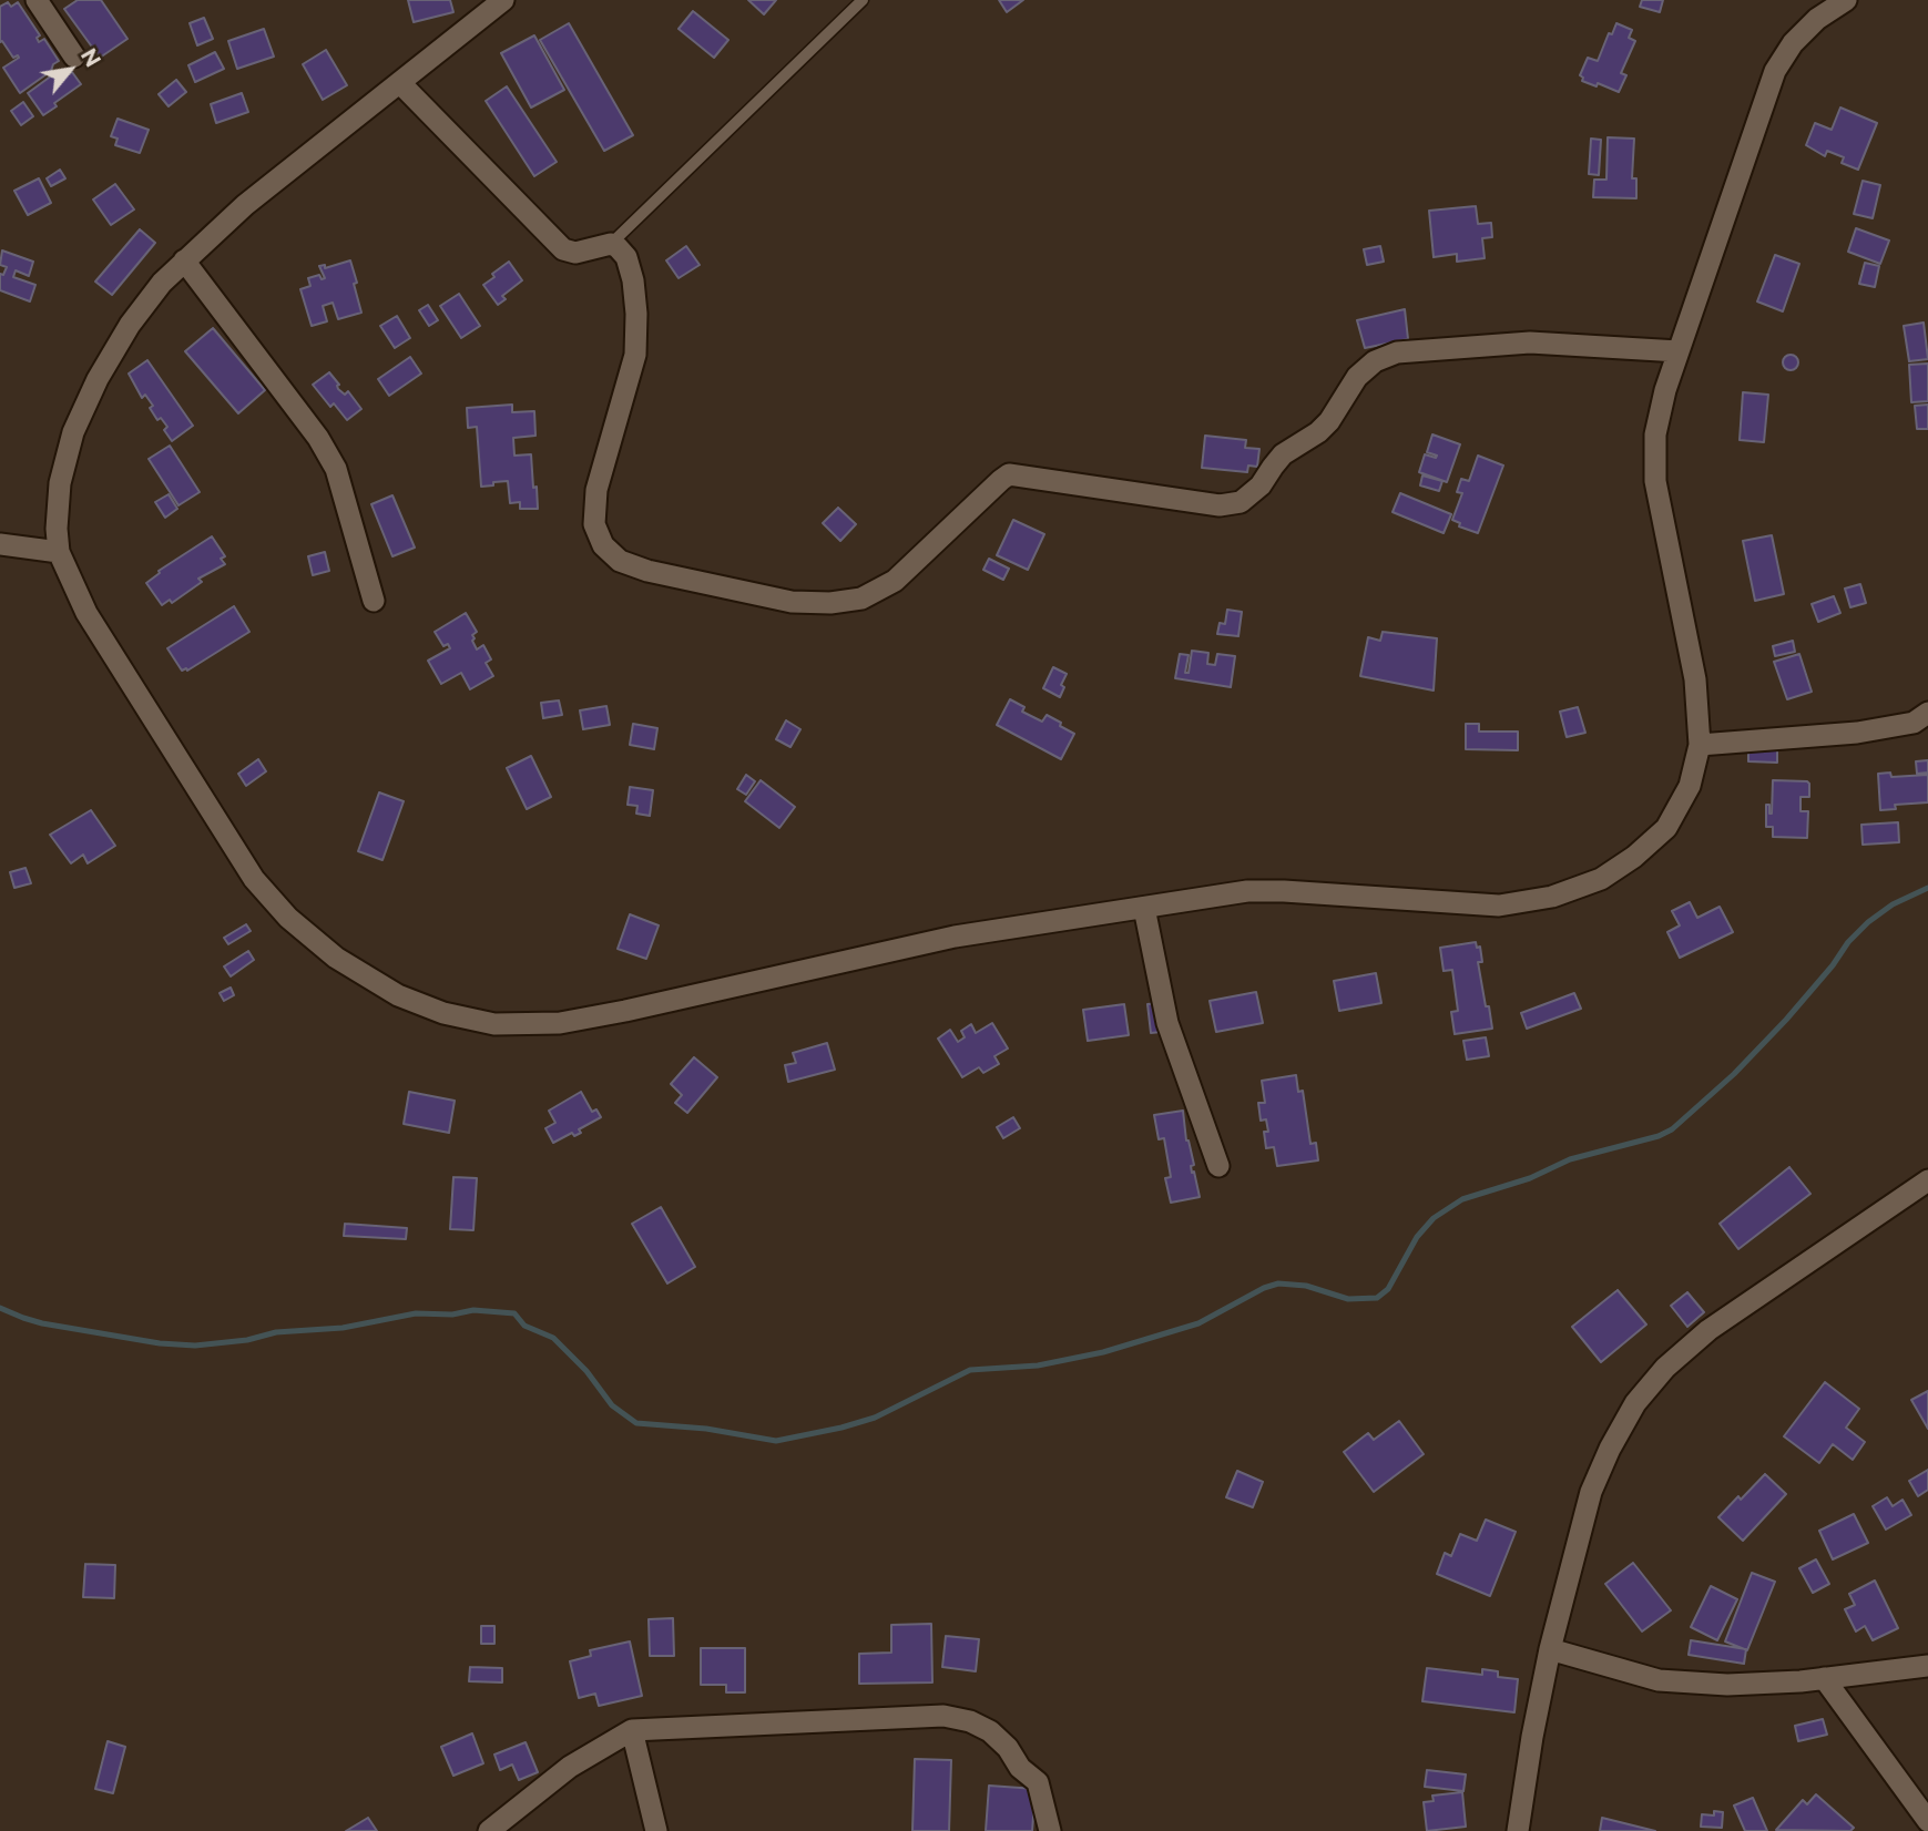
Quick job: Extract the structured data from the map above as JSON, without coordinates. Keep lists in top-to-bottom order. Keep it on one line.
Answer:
{"north":"top right"}
